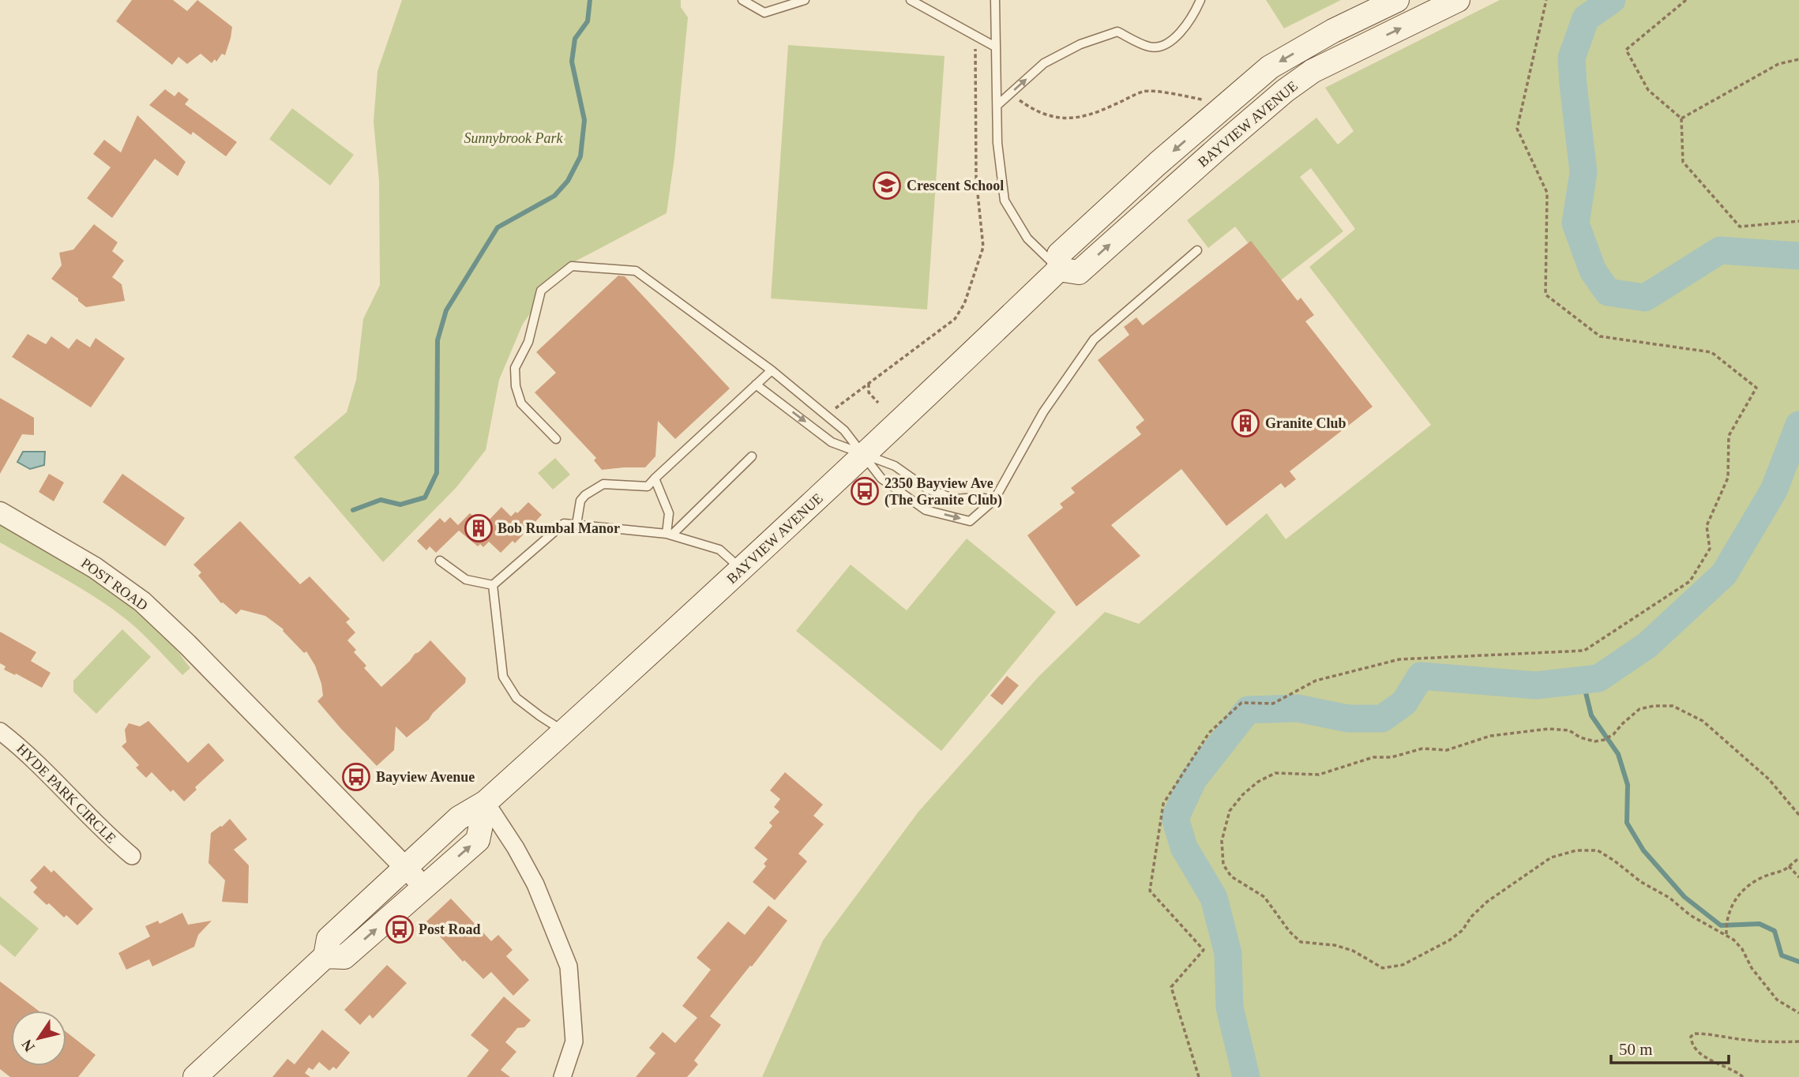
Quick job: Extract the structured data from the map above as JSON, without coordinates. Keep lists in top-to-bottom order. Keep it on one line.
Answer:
{"streets":{"main road":["BAYVIEW AVENUE"],"street":["POST ROAD","HYDE PARK CIRCLE"]},"crossings":[["BAYVIEW AVENUE","POST ROAD"]],"parks":["Sunnybrook Park"],"places":{"school or university":["Crescent School"],"building":["Granite Club","Bob Rumbal Manor"],"bus stop":["2350 Bayview Ave (The Granite Club)","Bayview Avenue","Post Road"]},"scale_bar":"50 m","north":"bottom left"}
